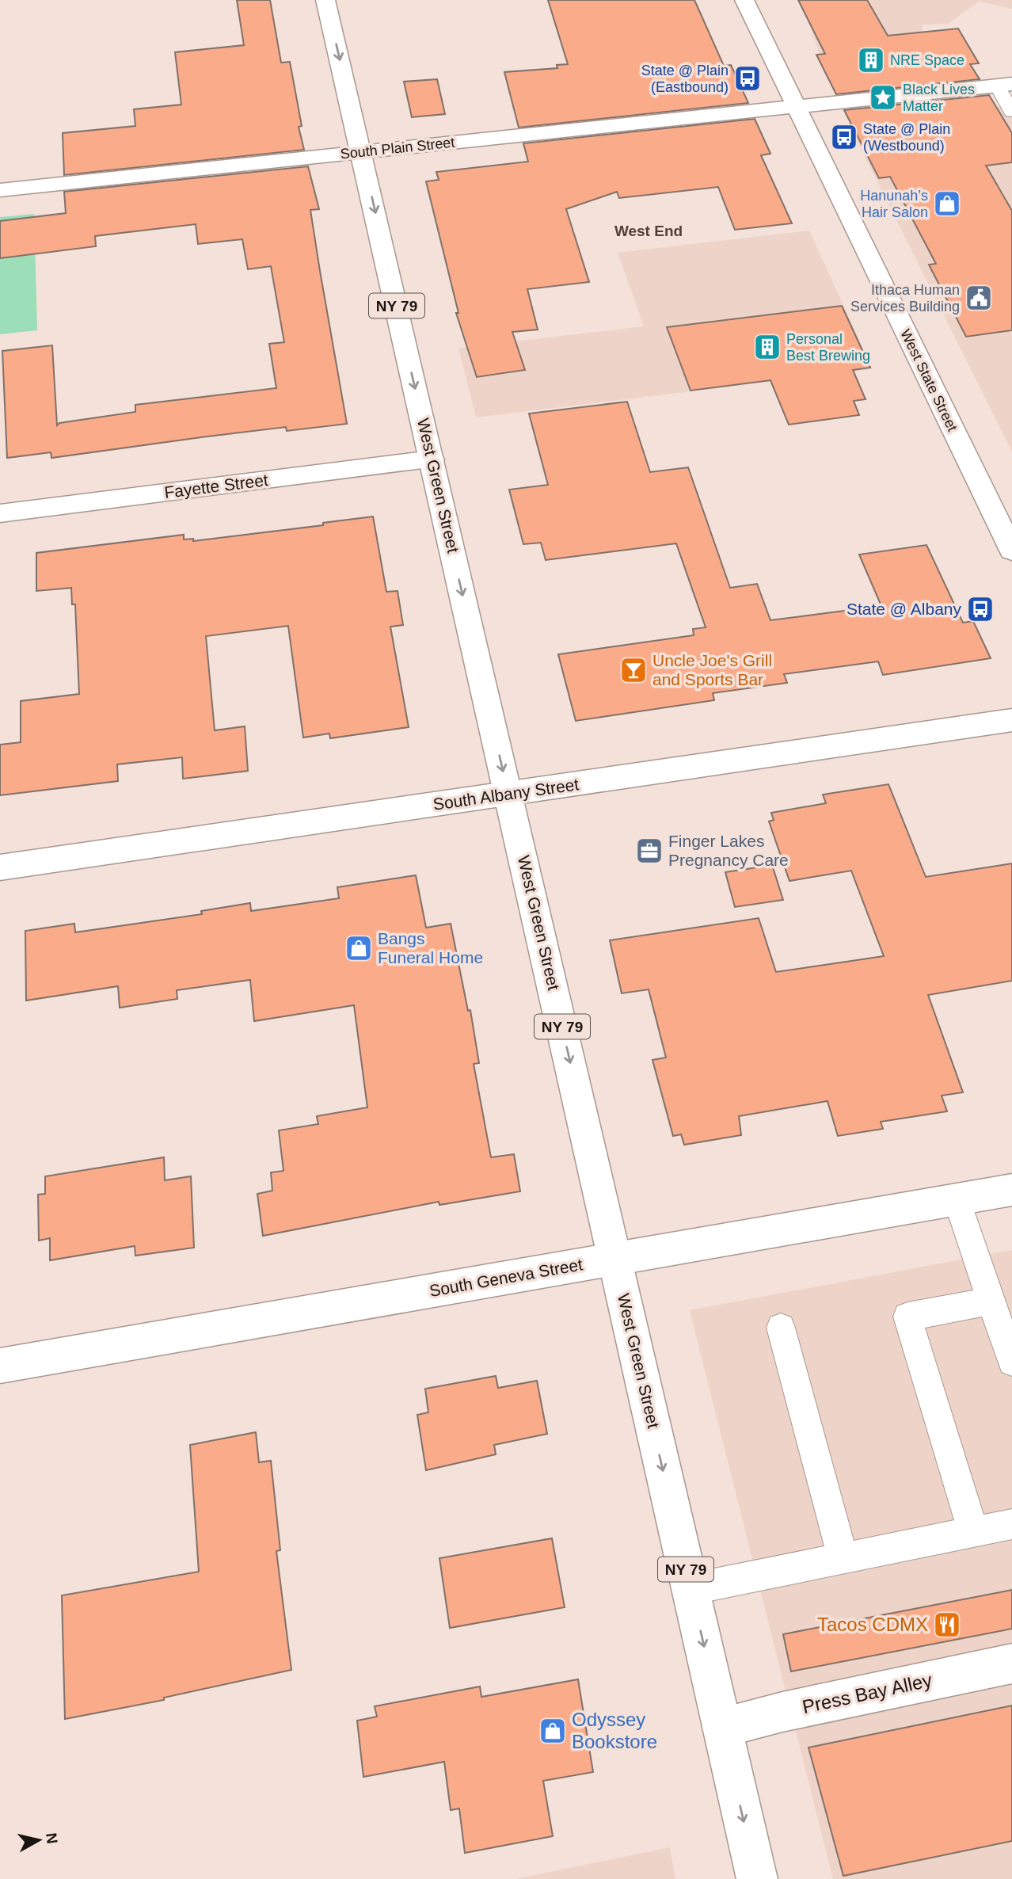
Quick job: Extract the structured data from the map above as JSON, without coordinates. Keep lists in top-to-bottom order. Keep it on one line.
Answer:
{"streets":{"main road":["South Plain Street","NY 79","West State Street","West Green Street","Fayette Street","South Albany Street","South Geneva Street","Press Bay Alley"]},"crossings":[["South Plain Street","West State Street"],["South Plain Street","West Green Street"],["West Green Street","Fayette Street"],["West Green Street","South Albany Street"],["West Green Street","South Geneva Street"],["West Green Street","Press Bay Alley"]],"one_way":["West Green Street"],"districts":["West End"],"places":{"building":["NRE Space","Personal Best Brewing"],"bus stop":["State @ Plain (Eastbound)","State @ Plain (Westbound)","State @ Albany"],"place":["Black Lives Matter"],"shop":["Hanunah’s Hair Salon","Bangs Funeral Home","Odyssey Bookstore"],"public building":["Ithaca Human Services Building"],"bar":["Uncle Joe's Grill and Sports Bar"],"office":["Finger Lakes Pregnancy Care"],"restaurant":["Tacos CDMX"]},"north":"right"}
